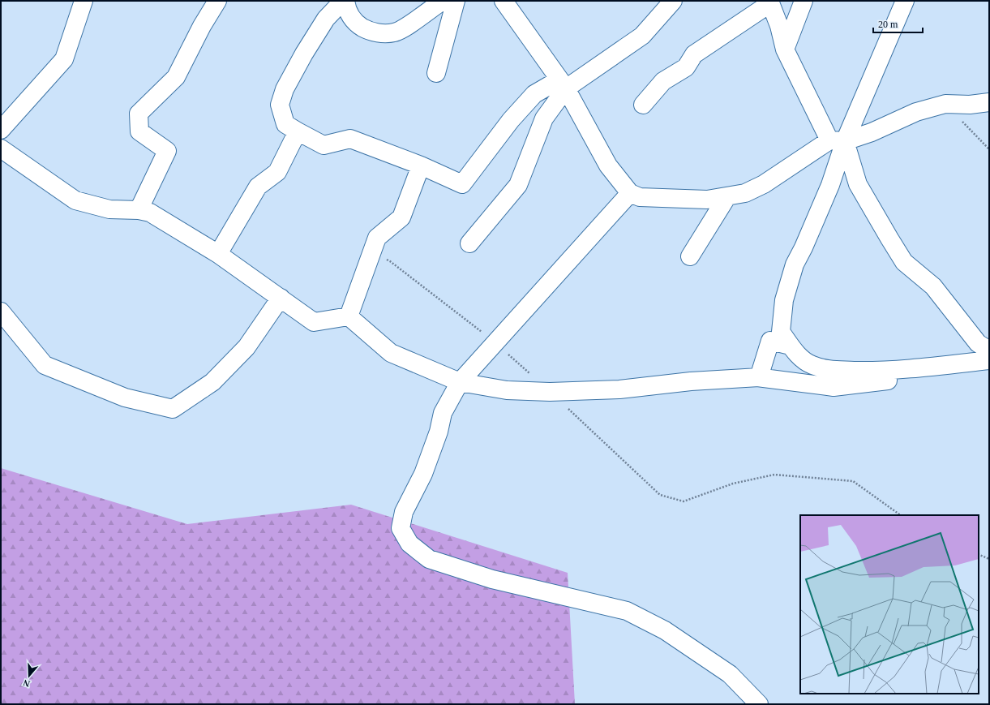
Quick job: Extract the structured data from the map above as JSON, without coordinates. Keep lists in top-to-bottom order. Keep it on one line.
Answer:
{"scale_bar":"20 m","north":"bottom"}
